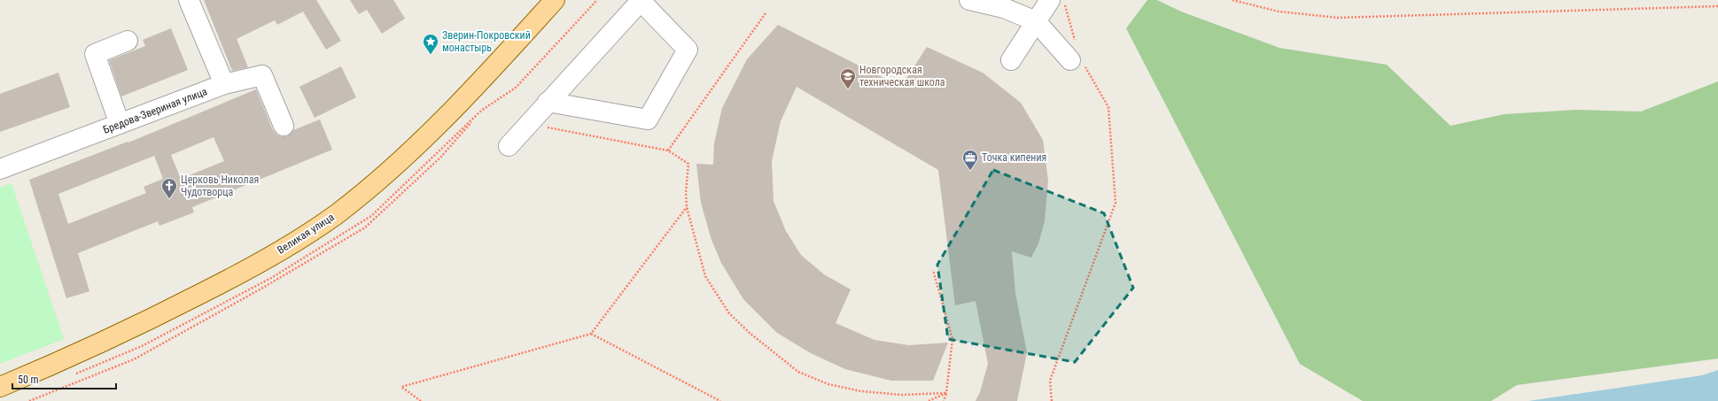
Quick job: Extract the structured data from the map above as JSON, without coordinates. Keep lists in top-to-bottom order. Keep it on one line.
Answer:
{"streets":{"main road":["Великая улица"],"street":["Бредова-Звериная улица"]},"places":{"place":["Зверин-Покровский монастырь"],"school or university":["Новгородская техническая школа"],"office":["Точка кипения"],"church":["Церковь Николая Чудотворца"]},"scale_bar":"50 m"}
